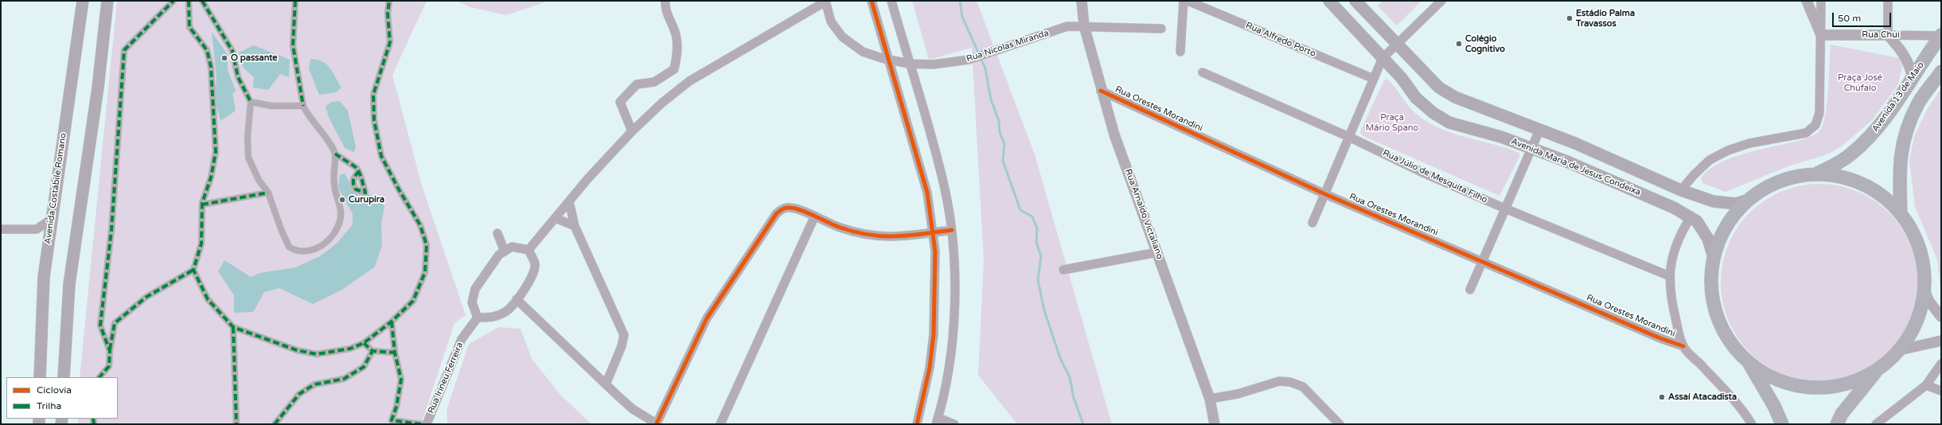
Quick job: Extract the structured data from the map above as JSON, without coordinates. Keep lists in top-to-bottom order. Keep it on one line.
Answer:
{"streets":{"main road":["Avenida 13 de Maio","Avenida Maria de Jesus Condeixa","Avenida Costábile Romano"],"street":["Rua Chuí","Rua Alfredo Porto","Rua Nicolas Miranda","Rua Orestes Morandini","Rua Júlio de Mesquita Filho","Rua Arnaldo Victaliano","Rua Irineu Ferreira"]},"crossings":[["Rua Chuí","Avenida 13 de Maio"],["Rua Nicolas Miranda","Rua Arnaldo Victaliano"],["Rua Orestes Morandini","Rua Arnaldo Victaliano"]],"parks":["Praça José Chúfalo","Praça Mário Spano"],"places":["Estádio Palma Travassos","Colégio Cognitivo","O passante","Curupira","Assaí Atacadista"],"legend":["Ciclovia","Trilha"],"scale_bar":"50 m"}
